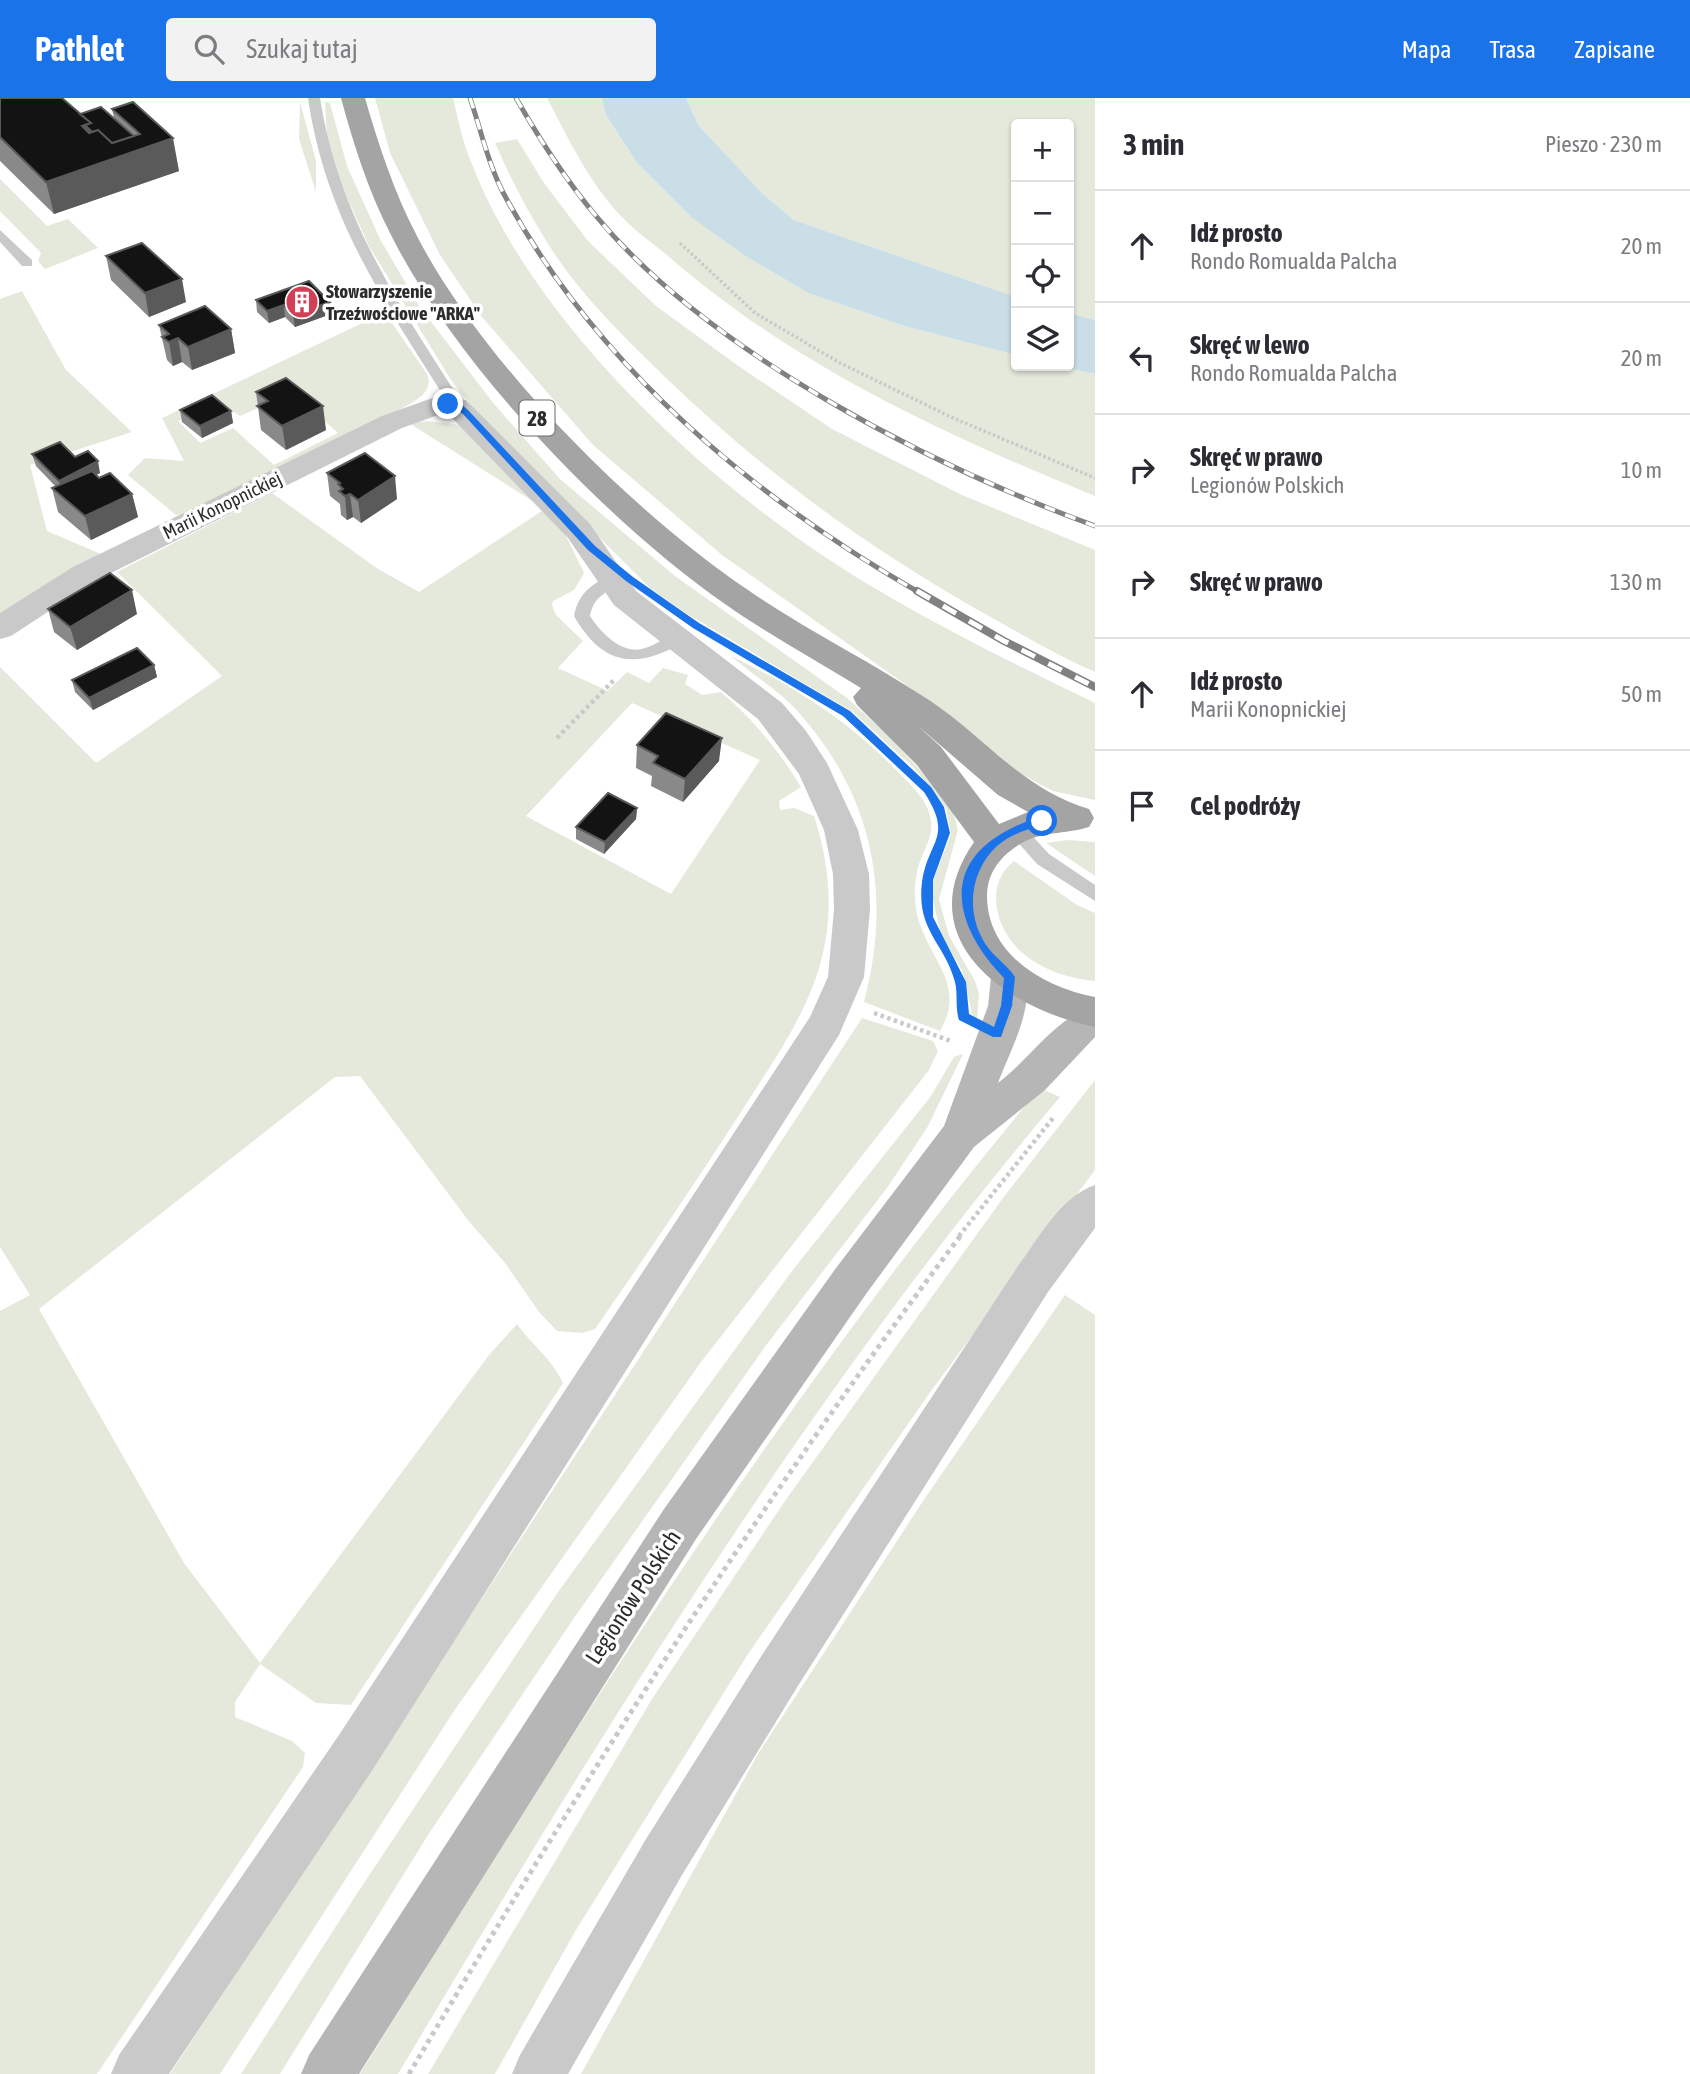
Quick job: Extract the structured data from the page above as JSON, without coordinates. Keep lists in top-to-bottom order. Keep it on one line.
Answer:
{"streets":{"main road":["28","Legionów Polskich"],"street":["Marii Konopnickiej"]},"places":{"building":["Stowarzyszenie Trzeźwościowe \"ARKA\""]},"page":{"header":"Pathlet","search":"Szukaj tutaj","nav":["Mapa","Trasa","Zapisane"],"heading":["3 min","Pieszo · 230 m"],"map_buttons":["+","−"],"list":[["Idź prosto","Rondo Romualda Palcha","20 m"],["Skręć w lewo","Rondo Romualda Palcha","20 m"],["Skręć w prawo","Legionów Polskich","10 m"],["Skręć w prawo","130 m"],["Idź prosto","Marii Konopnickiej","50 m"],"Cel podróży"]}}
